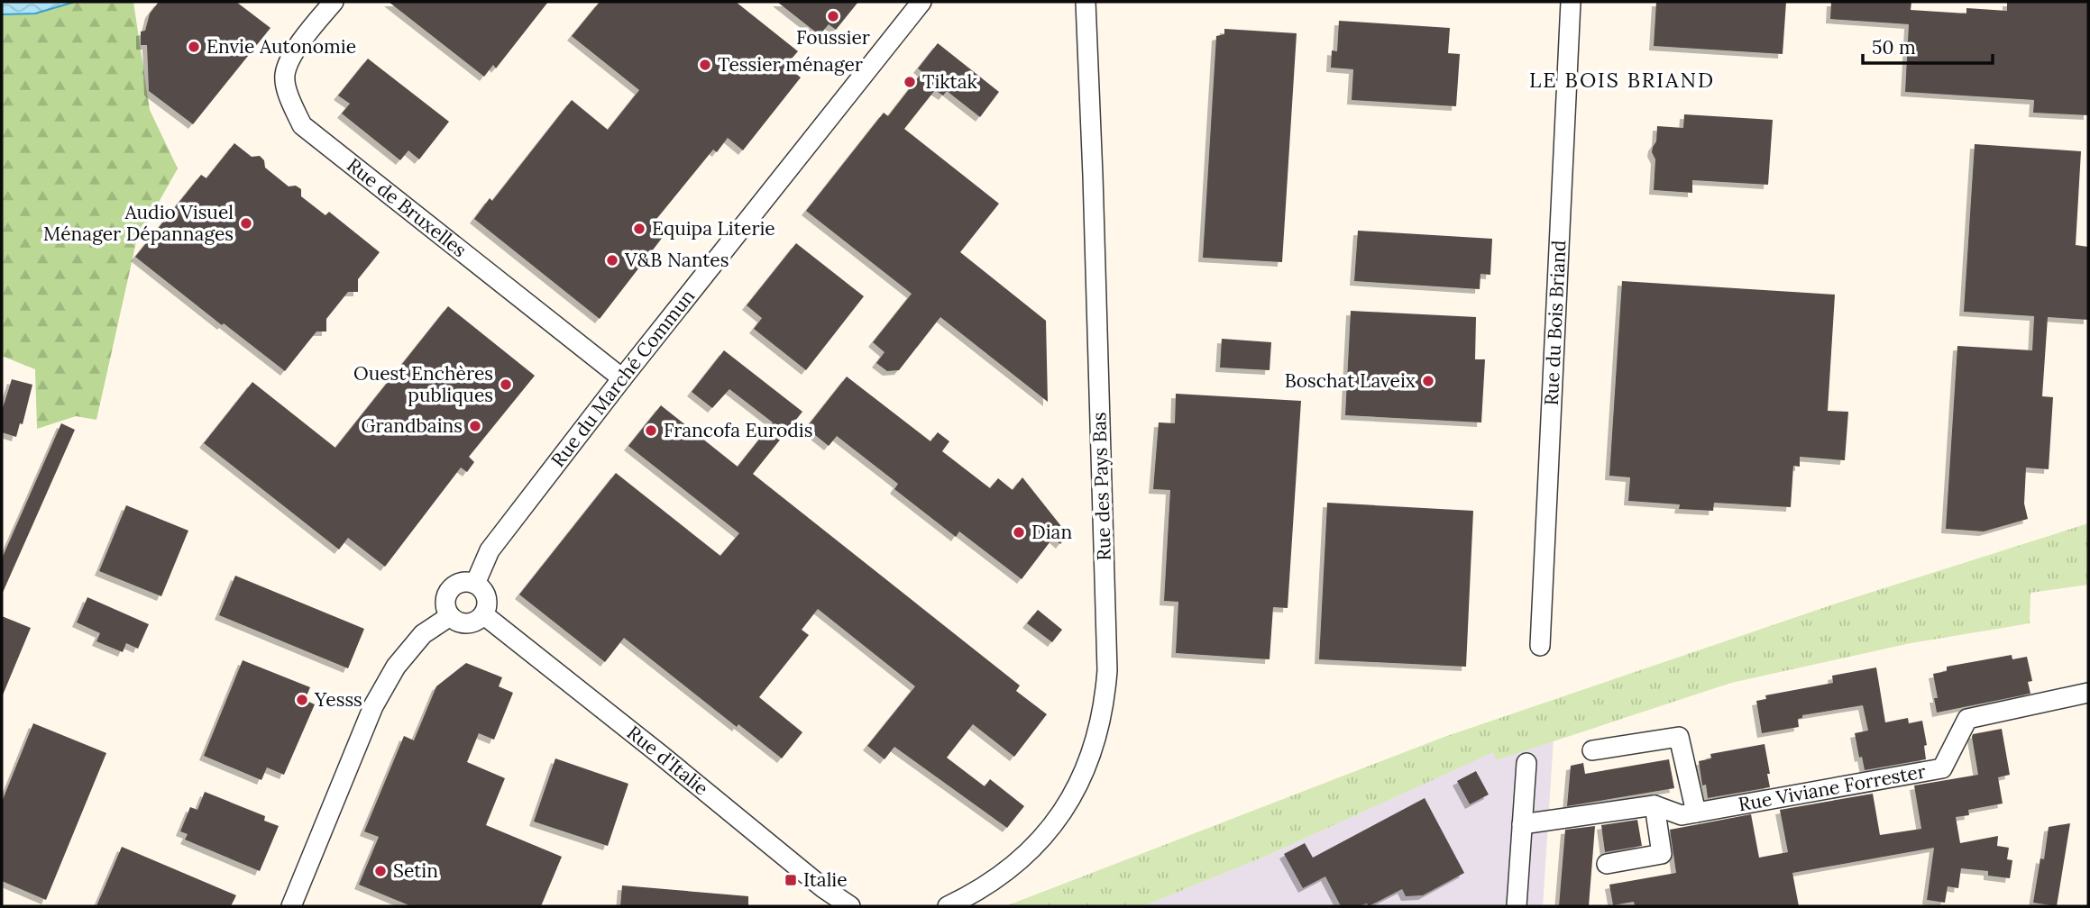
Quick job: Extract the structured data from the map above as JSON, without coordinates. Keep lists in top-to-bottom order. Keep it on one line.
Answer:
{"streets":{"street":["Rue de Bruxelles","Rue du Bois Briand","Rue du Marché Commun","Rue des Pays Bas","Rue d'Italie","Rue Viviane Forrester"]},"crossings":[["Rue de Bruxelles","Rue du Marché Commun"],["Rue du Marché Commun","Rue d'Italie"]],"districts":["LE BOIS BRIAND"],"places":{"other":["Foussier","Envie Autonomie","Tessier ménager","Tiktak","Audio Visuel Ménager Dépannages","Equipa Literie","V&B Nantes","Boschat Laveix","Ouest Enchères publiques","Grandbains","Francofa Eurodis","Dian","Yesss","Setin"],"transit":["Italie"]},"scale_bar":"50 m"}
